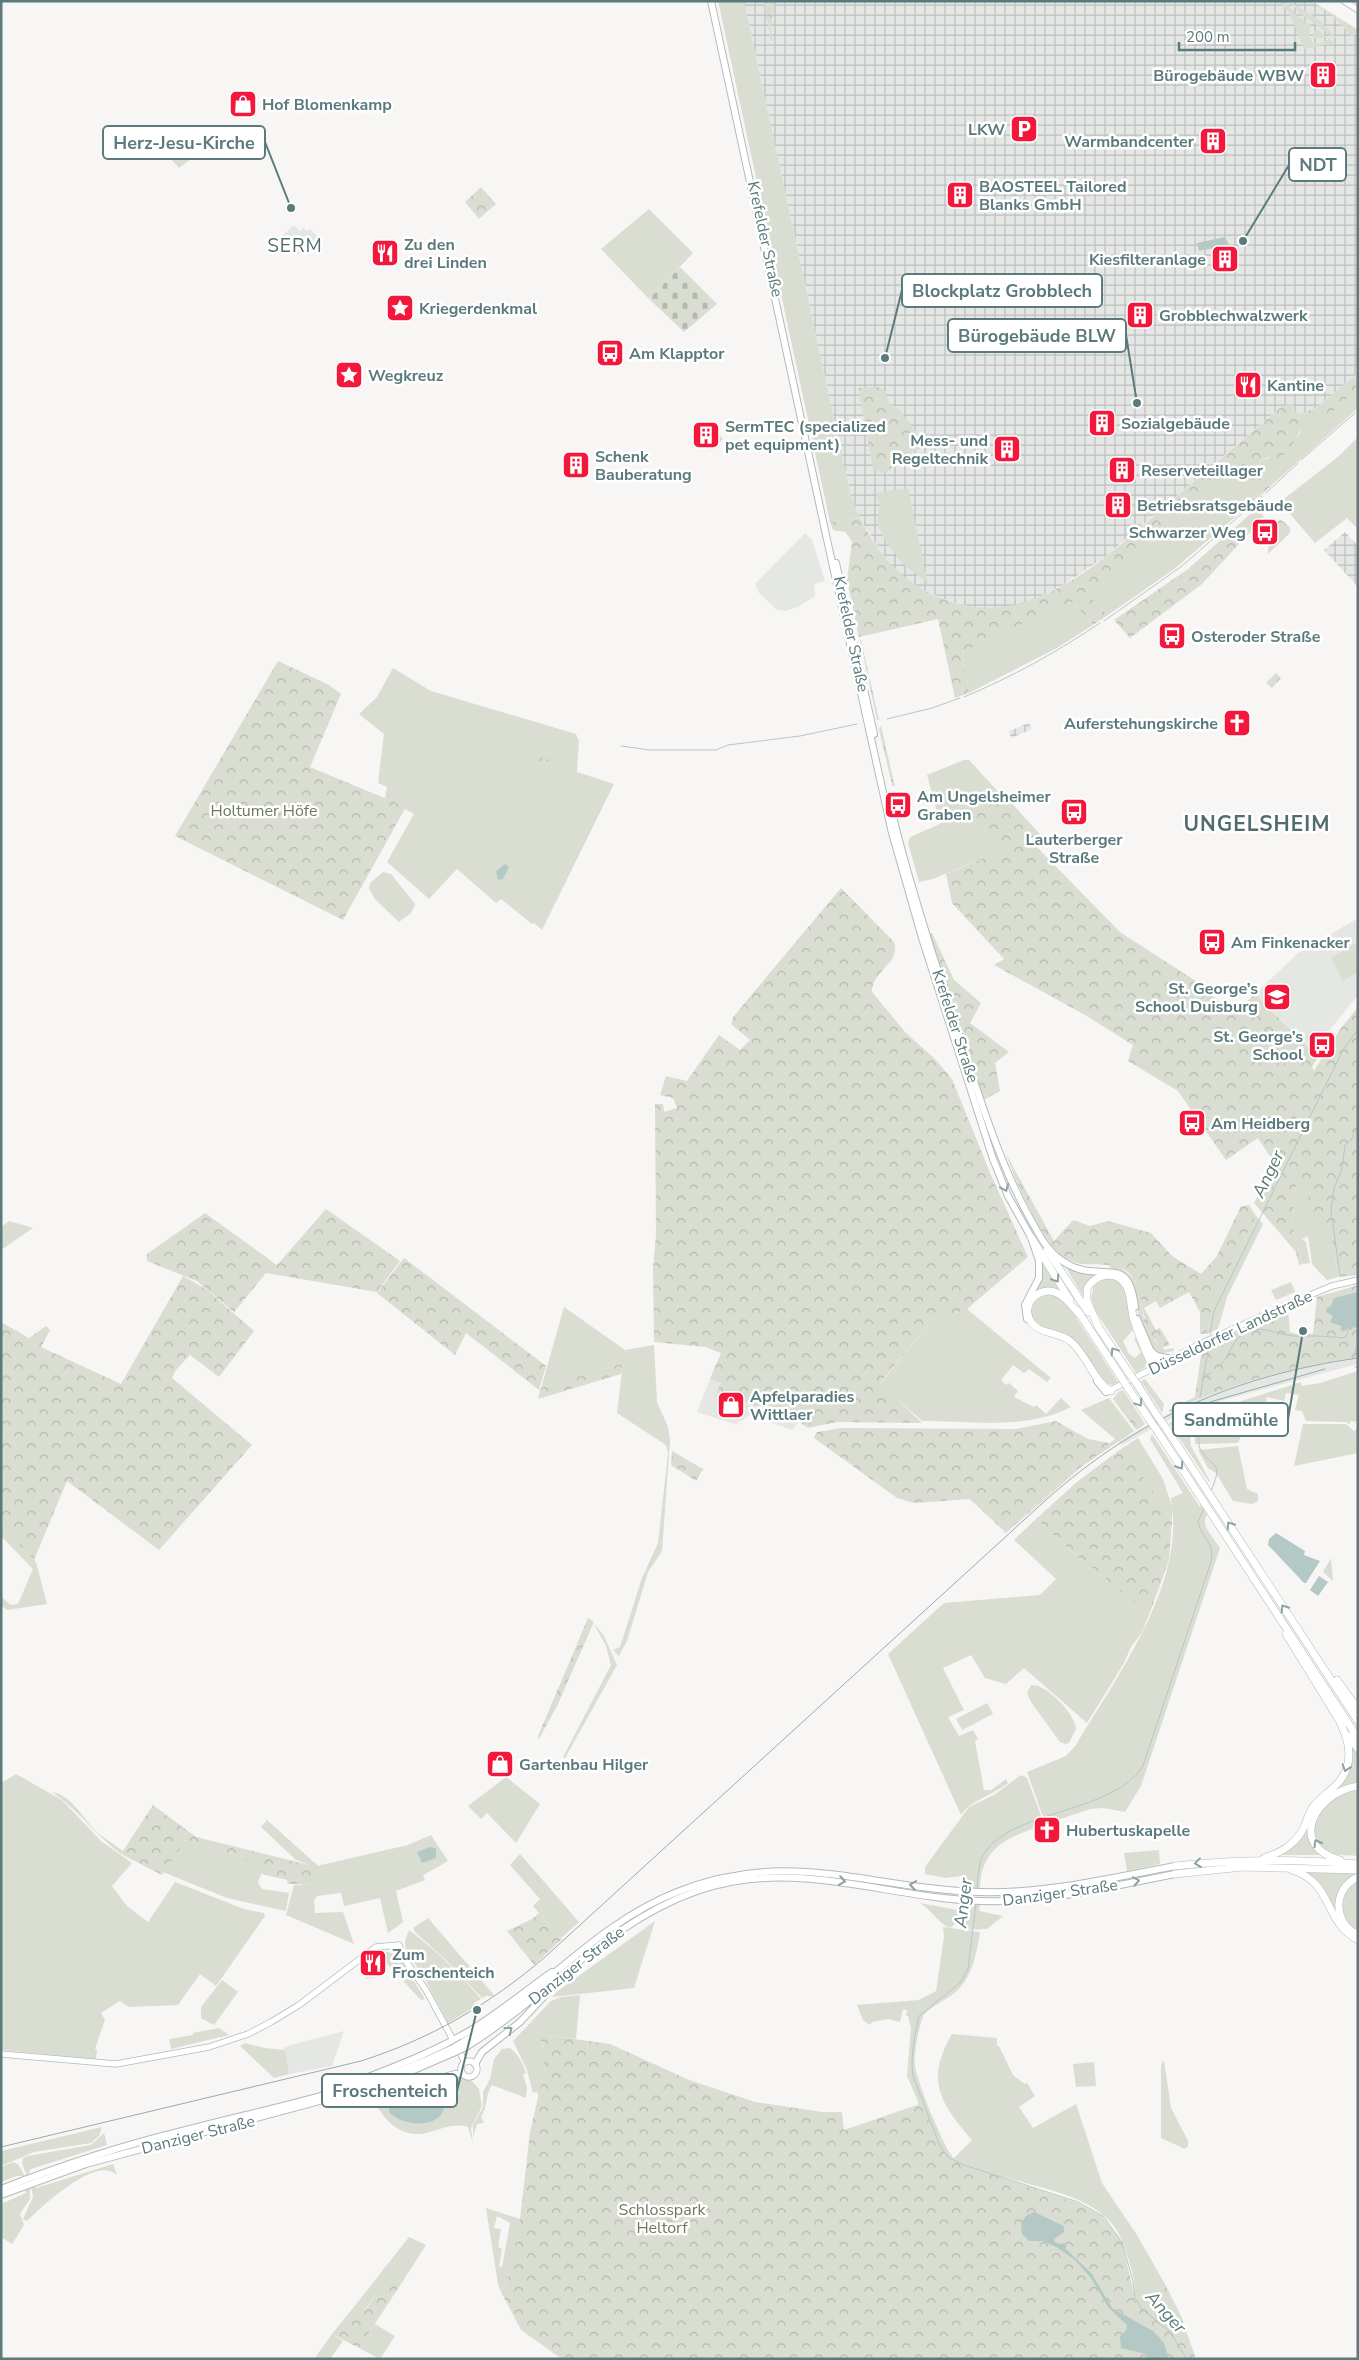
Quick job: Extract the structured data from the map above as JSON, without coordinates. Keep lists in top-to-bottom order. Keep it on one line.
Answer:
{"streets":{"main road":["Krefelder Straße","Düsseldorfer Landstraße","Danziger Straße"]},"crossings":[["Krefelder Straße","Düsseldorfer Landstraße"]],"districts":["SERM","UNGELSHEIM"],"water":["Anger"],"parks":["Holtumer Höfe","Schlosspark Heltorf"],"places":{"building":["Bürogebäude WBW","Warmbandcenter","BAOSTEEL Tailored Blanks GmbH","Kiesfilteranlage","Grobblechwalzwerk","Sozialgebäude","SermTEC (specialized pet equipment)","Mess- und Regeltechnik","Schenk Bauberatung","Reserveteillager","Betriebsratsgebäude"],"shop":["Hof Blomenkamp","Apfelparadies Wittlaer","Gartenbau Hilger"],"parking":["LKW"],"other":["Herz-Jesu-Kirche","NDT","Blockplatz Grobblech","Bürogebäude BLW","Sandmühle","Froschenteich"],"restaurant":["Zu den drei Linden","Kantine","Zum Froschenteich"],"place":["Kriegerdenkmal","Wegkreuz"],"bus stop":["Am Klapptor","Schwarzer Weg","Osteroder Straße","Am Ungelsheimer Graben","Lauterberger Straße","Am Finkenacker","St. George’s School","Am Heidberg"],"church":["Auferstehungskirche","Hubertuskapelle"],"school or university":["St. George’s School Duisburg"]},"scale_bar":"200 m"}
